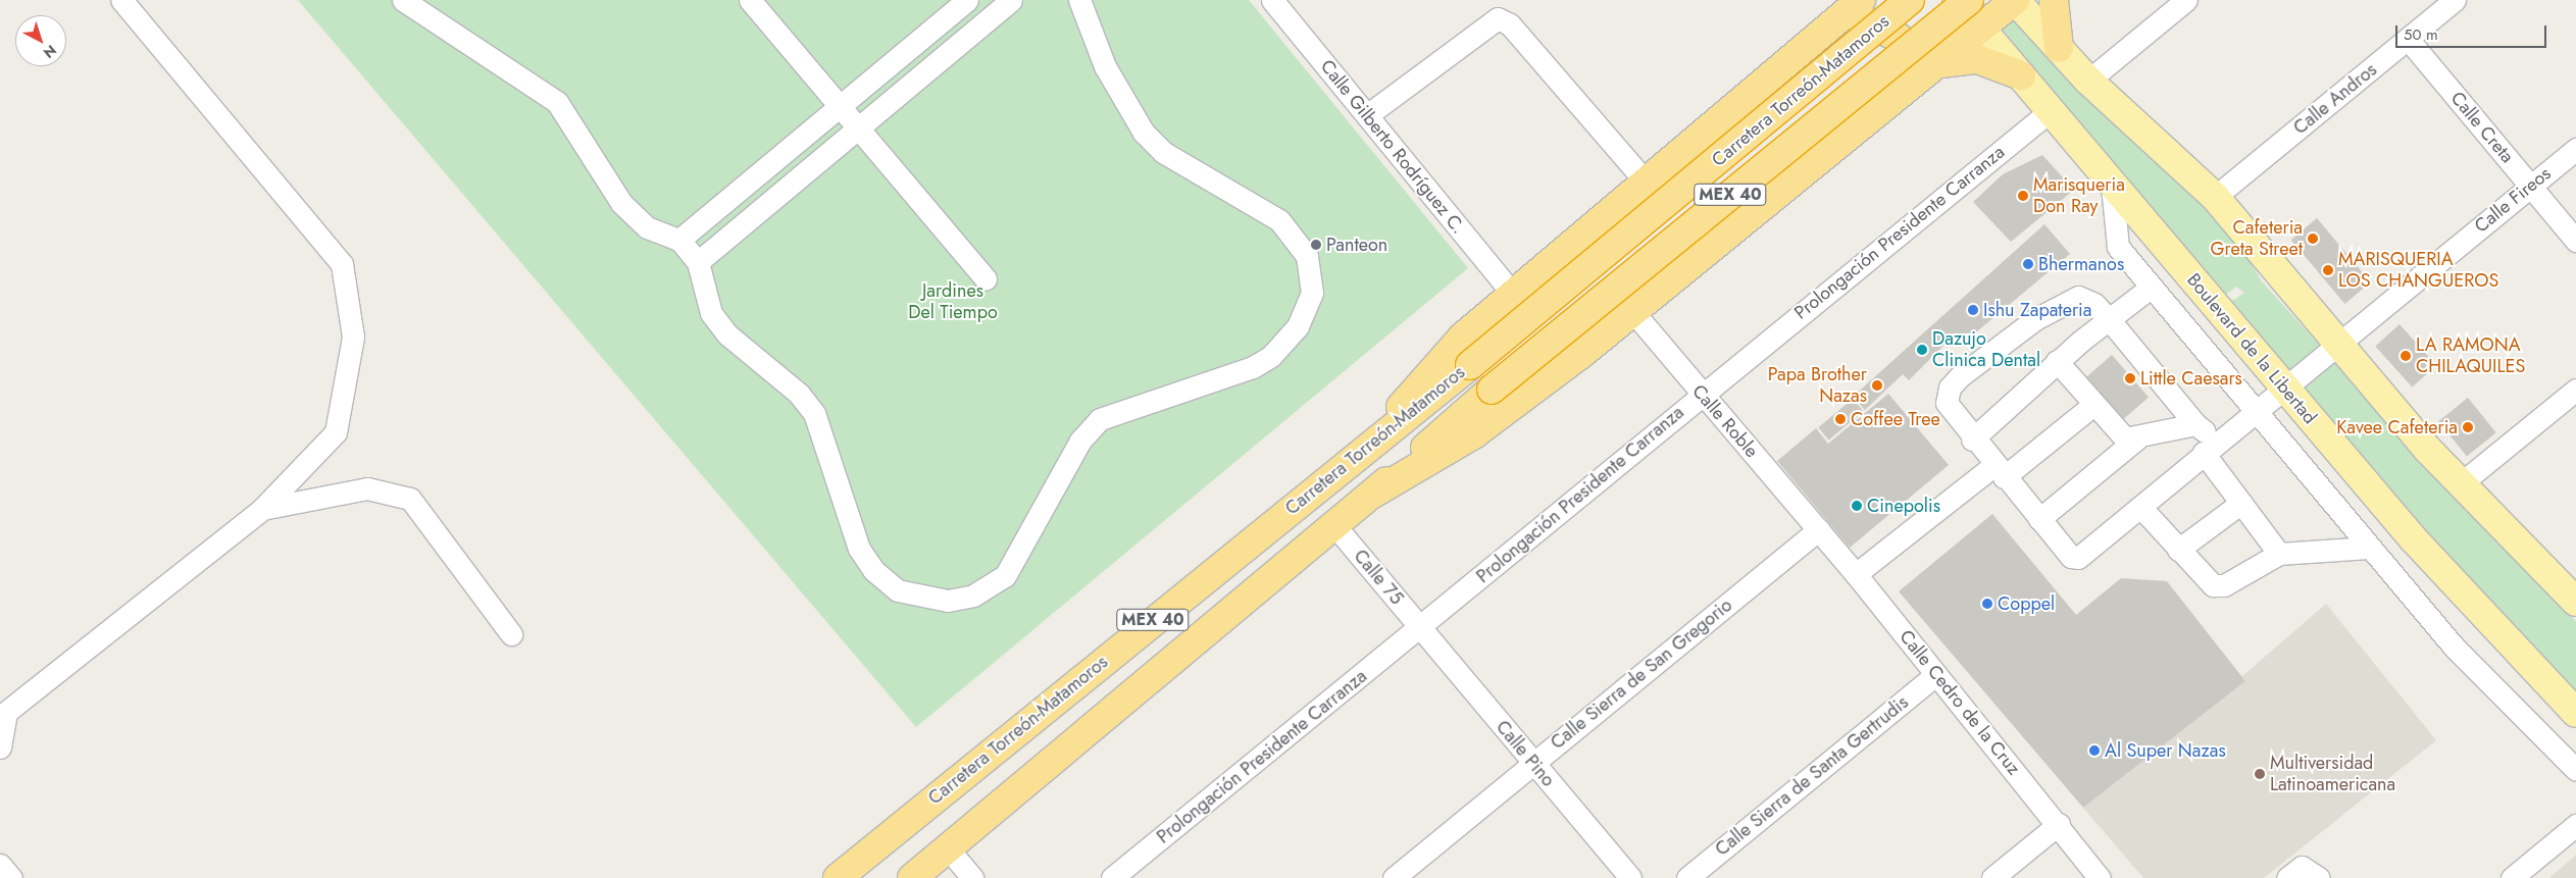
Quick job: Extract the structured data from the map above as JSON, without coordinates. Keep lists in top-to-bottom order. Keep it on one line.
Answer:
{"streets":{"highway":["Carretera Torreón-Matamoros","MEX 40"],"main road":["Boulevard de la Libertad"],"street":["Calle Andros","Calle Creta","Calle Gilberto Rodríguez C.","Calle Fireos","Prolongación Presidente Carranza","Calle Roble","Calle 75","Calle Sierra de San Gregorio","Calle Cedro de la Cruz","Calle Pino","Calle Sierra de Santa Gertrudis"]},"crossings":[["Calle Andros","Calle Creta"],["Calle Creta","Calle Fireos"],["MEX 40","Calle 75"],["Calle Fireos","Boulevard de la Libertad"],["Prolongación Presidente Carranza","Boulevard de la Libertad"],["Prolongación Presidente Carranza","Calle Roble"],["Prolongación Presidente Carranza","Calle 75"],["Prolongación Presidente Carranza","Calle Pino"],["Calle Roble","Calle Sierra de San Gregorio"],["Calle Roble","Calle Cedro de la Cruz"],["Calle 75","Calle Pino"],["Calle Sierra de San Gregorio","Calle Cedro de la Cruz"],["Calle Sierra de San Gregorio","Calle Pino"],["Calle Cedro de la Cruz","Calle Sierra de Santa Gertrudis"]],"parks":["Jardines Del Tiempo"],"places":["Marisqueria Don Ray","Cafeteria Greta Street","Panteon","Bhermanos","MARISQUERIA LOS CHANGUEROS","Ishu Zapateria","Dazujo Clinica Dental","LA RAMONA CHILAQUILES","Little Caesars","Papa Brother Nazas","Coffee Tree","Kavee Cafeteria","Cinepolis","Coppel","Al Super Nazas","Multiversidad Latinoamericana"],"scale_bar":"50 m","north":"bottom right"}
